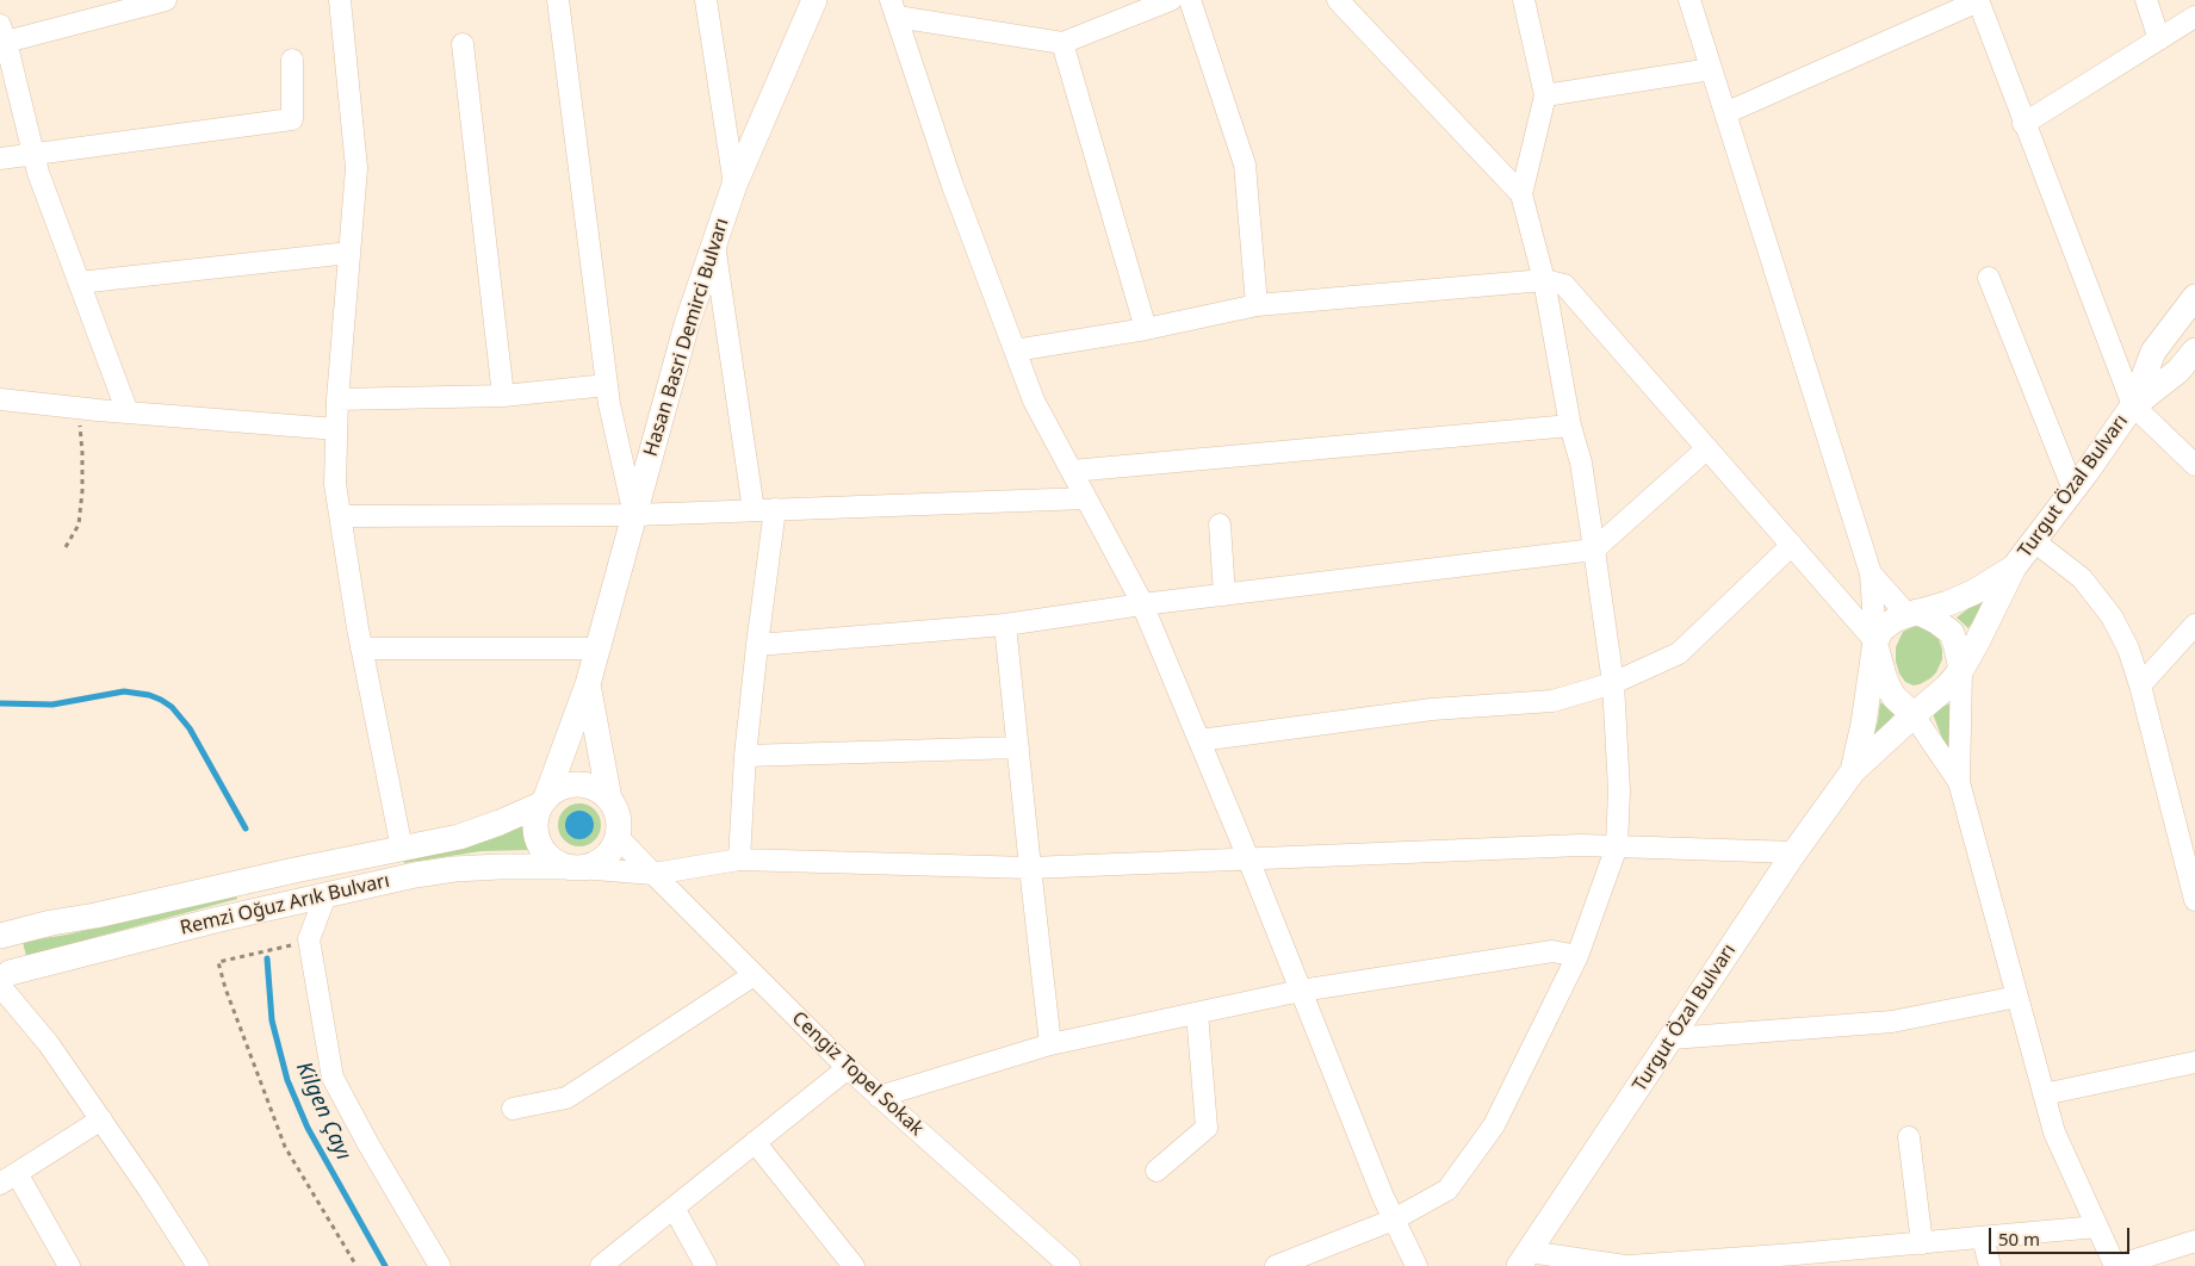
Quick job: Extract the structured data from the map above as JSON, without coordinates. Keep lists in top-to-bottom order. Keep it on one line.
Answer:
{"streets":{"main road":["Hasan Basri Demirci Bulvarı","Turgut Özal Bulvarı","Remzi Oğuz Arık Bulvarı"],"street":["Cengiz Topel Sokak"]},"crossings":[["Hasan Basri Demirci Bulvarı","Remzi Oğuz Arık Bulvarı"],["Hasan Basri Demirci Bulvarı","Cengiz Topel Sokak"],["Remzi Oğuz Arık Bulvarı","Cengiz Topel Sokak"]],"water":["Kilgen Çayı"],"scale_bar":"50 m"}
